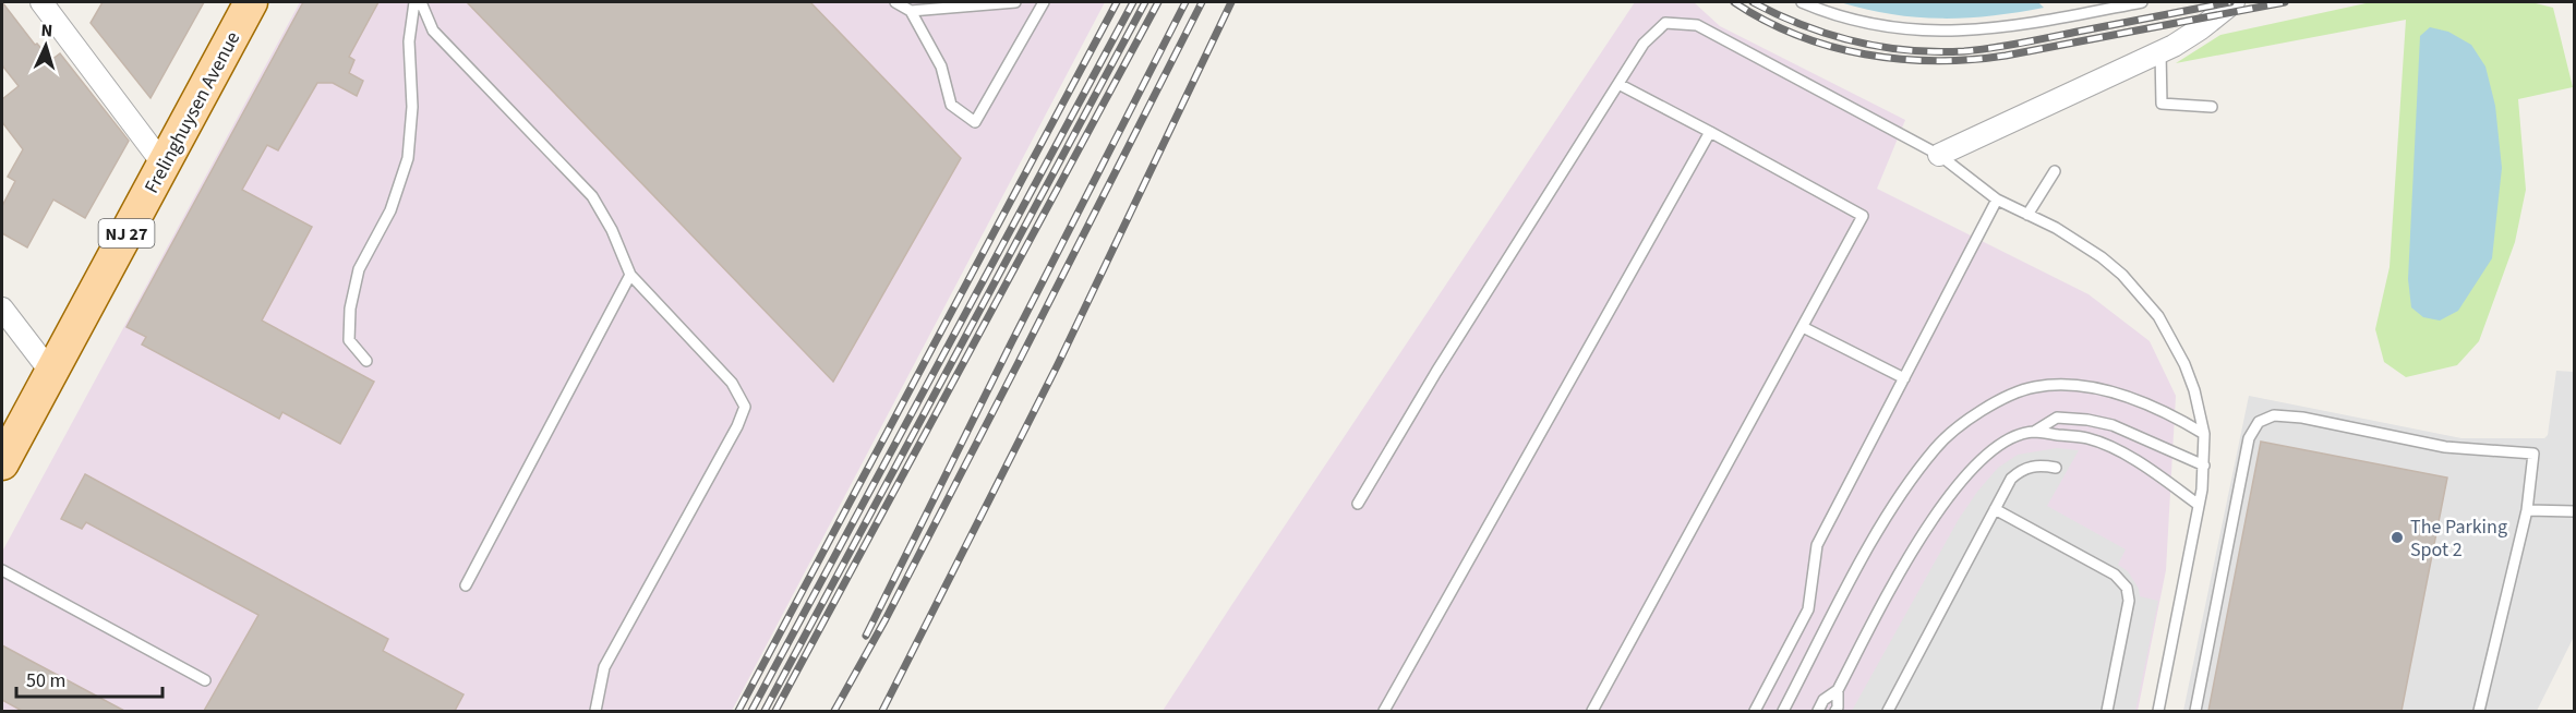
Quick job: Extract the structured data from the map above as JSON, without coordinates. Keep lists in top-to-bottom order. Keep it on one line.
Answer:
{"streets":{"main road":["Frelinghuysen Avenue","NJ 27"]},"places":["The Parking Spot 2"],"scale_bar":"50 m","north":"top"}
